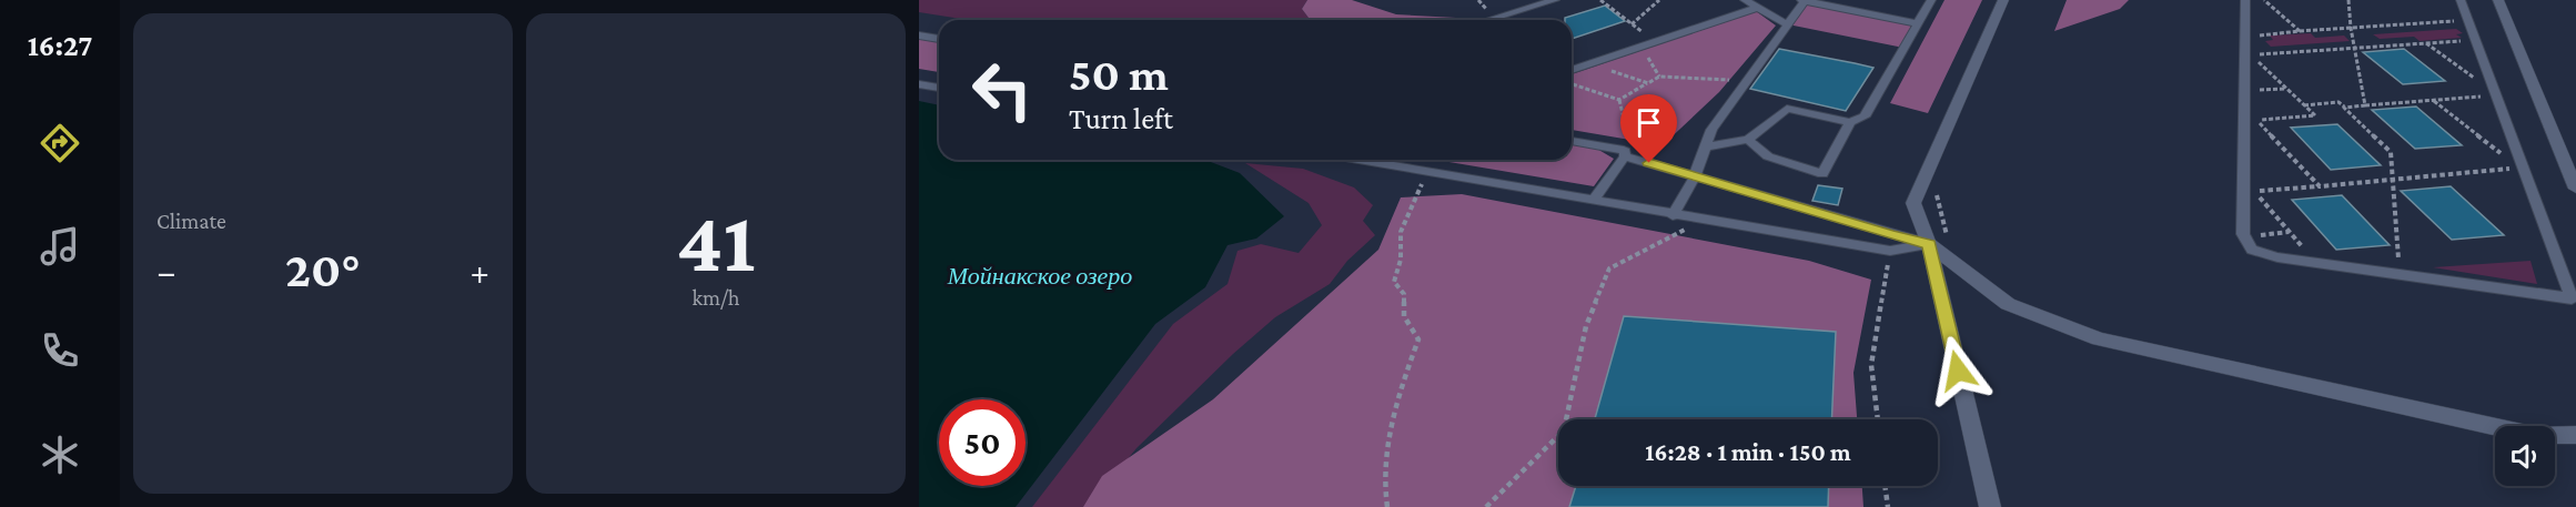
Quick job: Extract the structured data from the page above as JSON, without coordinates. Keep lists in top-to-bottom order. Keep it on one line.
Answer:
{"water":["Мойнакское озеро"],"page":{"tabs":"16:27","tile":["Climate",["41","km/h"]],"turn":["50 m","Turn left"],"heat":["−","20°","+"],"limit":"50","trip":"16:28 · 1 min · 150 m"}}
